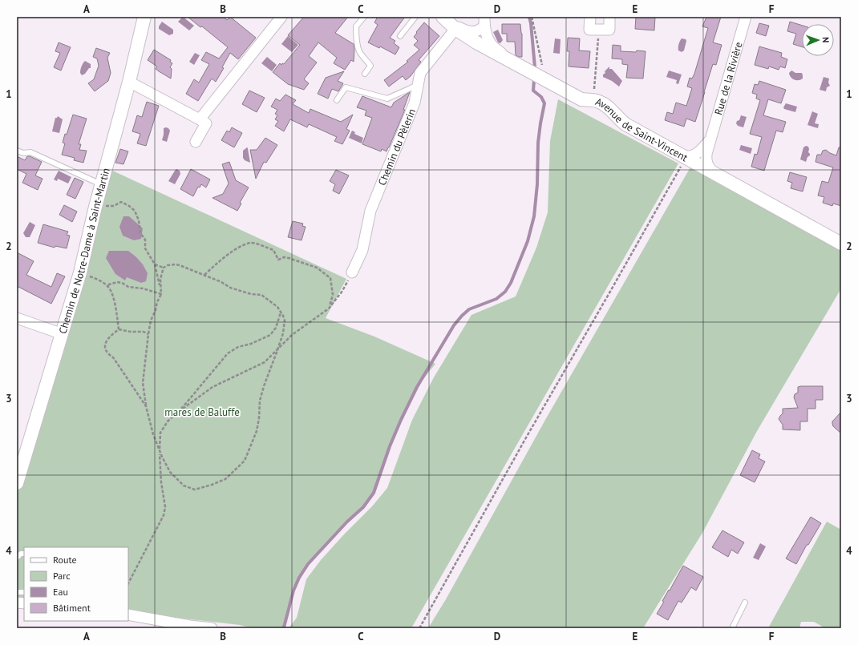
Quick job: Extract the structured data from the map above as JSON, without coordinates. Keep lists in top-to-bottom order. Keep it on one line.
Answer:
{"streets":{"street":["Rue de la Rivière","Avenue de Saint-Vincent","Chemin du Pèlerin","Chemin de Notre-Dame à Saint-Martin"]},"crossings":[["Rue de la Rivière","Avenue de Saint-Vincent"],["Avenue de Saint-Vincent","Chemin du Pèlerin"]],"parks":["mares de Baluffe"],"legend":["Route","Parc","Eau","Bâtiment"],"north":"right","grid":{"columns":["A","B","C","D","E","F"],"rows":["1","2","3","4"]}}
